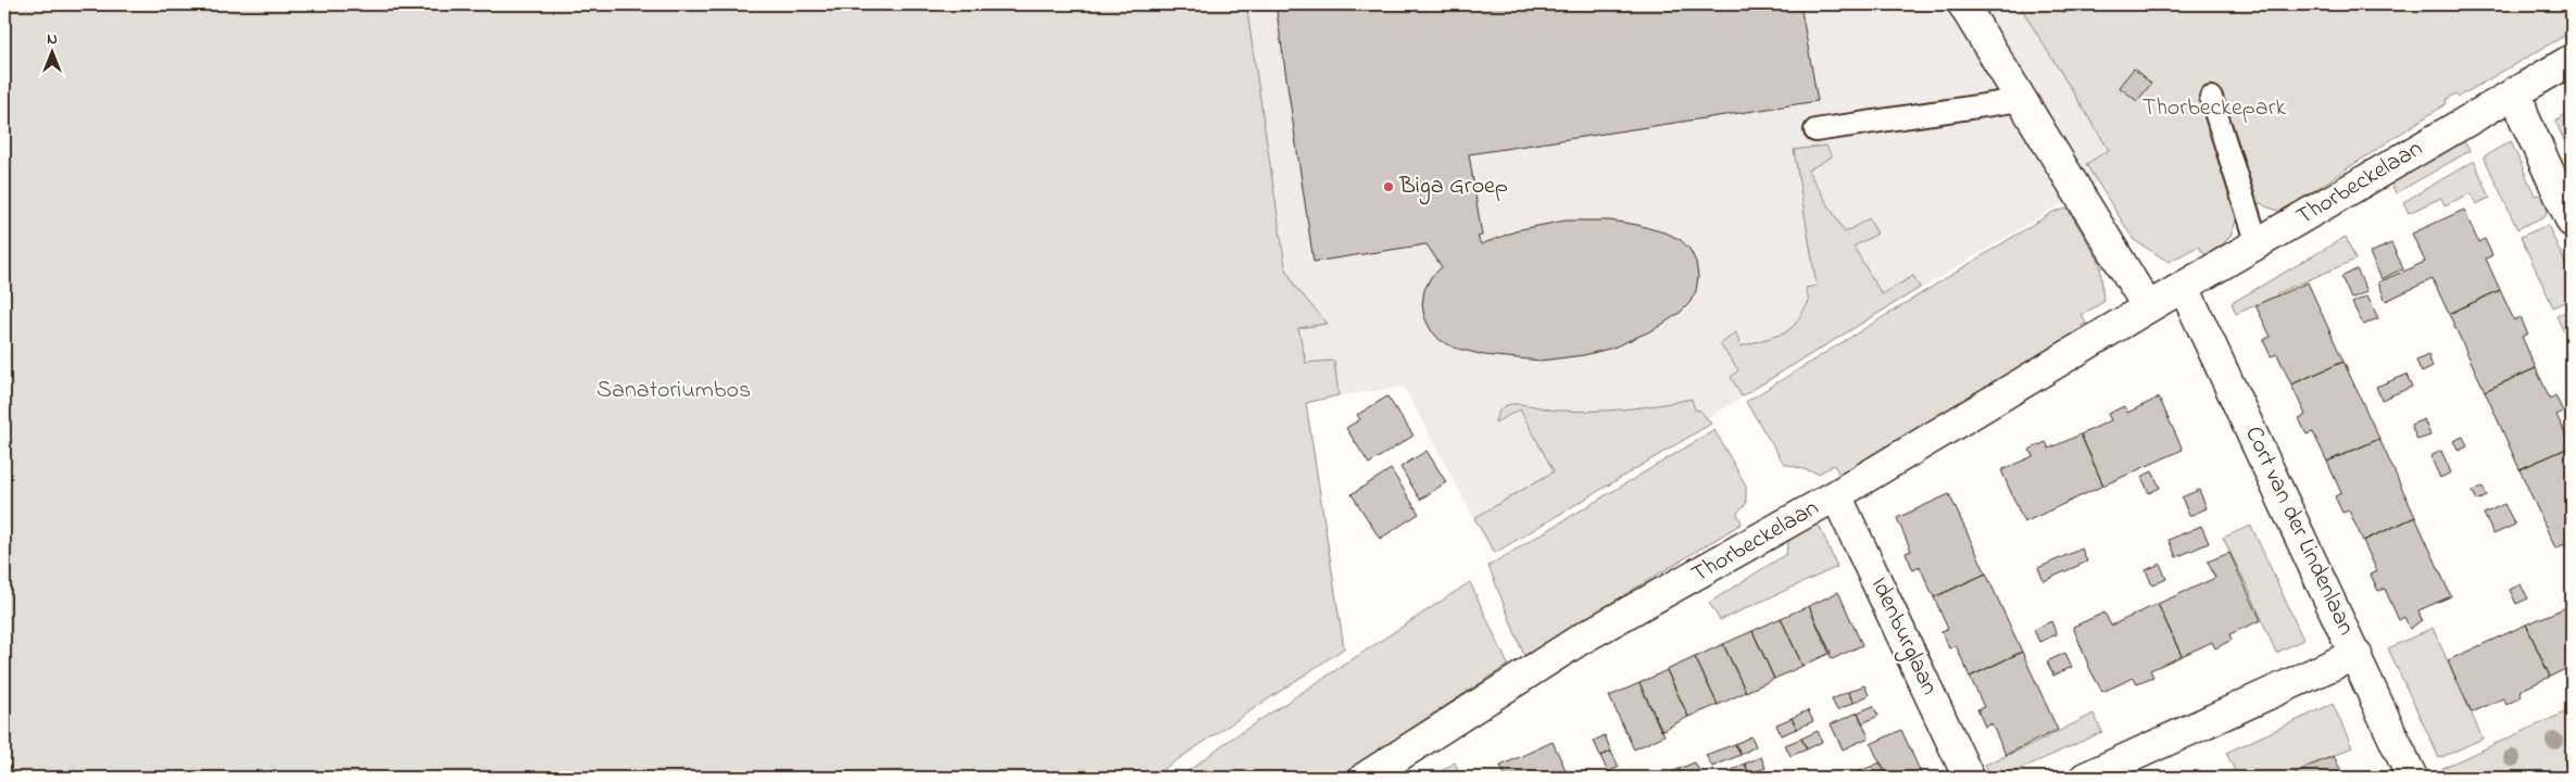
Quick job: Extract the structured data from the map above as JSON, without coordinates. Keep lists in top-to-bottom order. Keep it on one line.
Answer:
{"streets":{"street":["Thorbeckelaan","Cort van der Lindenlaan","Idenburglaan"]},"crossings":[["Thorbeckelaan","Cort van der Lindenlaan"],["Thorbeckelaan","Idenburglaan"]],"parks":["Thorbeckepark","Sanatoriumbos"],"places":["Biga Groep"],"north":"top"}
